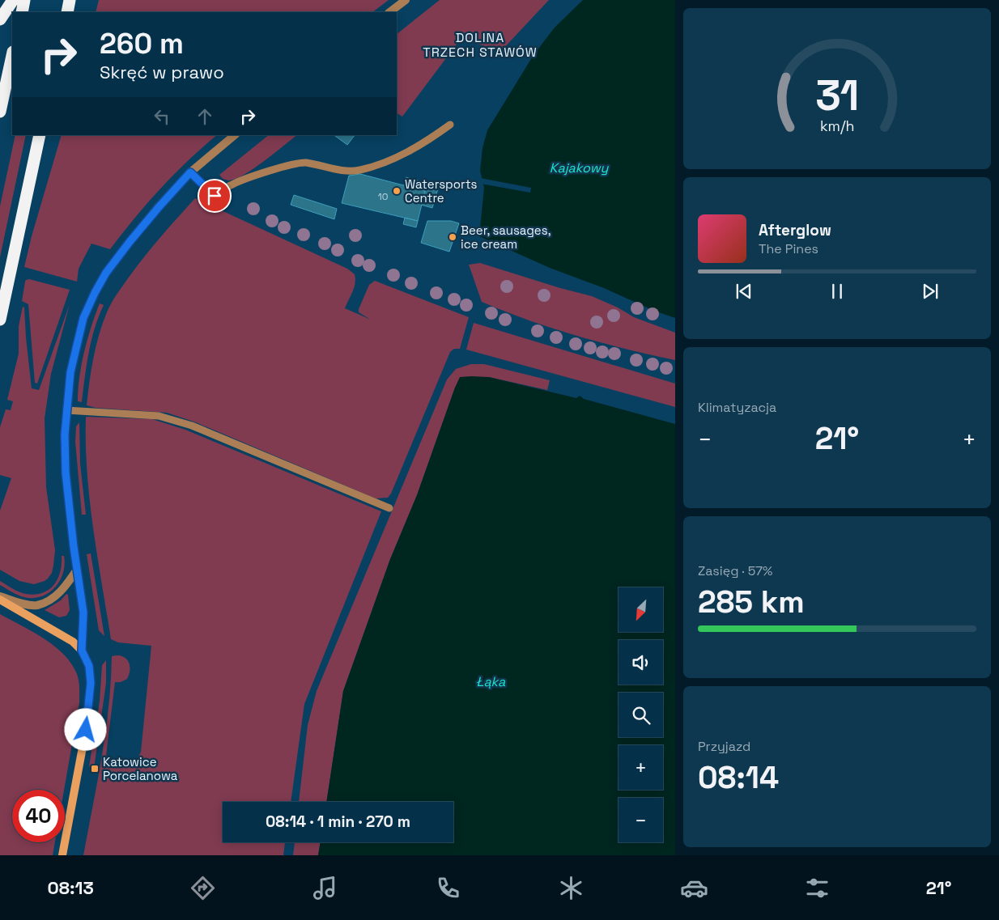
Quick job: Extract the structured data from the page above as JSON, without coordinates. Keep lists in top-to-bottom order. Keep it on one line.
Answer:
{"districts":["DOLINA TRZECH STAWÓW"],"water":["Kajakowy","Łąka"],"places":{"other":["Watersports Centre","Beer, sausages, ice cream"],"transit":["Katowice Porcelanowa"]},"house_numbers":["10"],"north":"bottom left","page":{"turn":["260 m","Skręć w prawo"],"song":["Afterglow","The Pines"],"tile":["Klimatyzacja",["Zasięg · 57%","285 km"],["Przyjazd","08:14"]],"heat":["−","21°","+"],"map_buttons":["+","−"],"limit":"40","trip":"08:14 · 1 min · 270 m","tabs":["08:13","21°"],"gauge":["31","km/h"]}}
